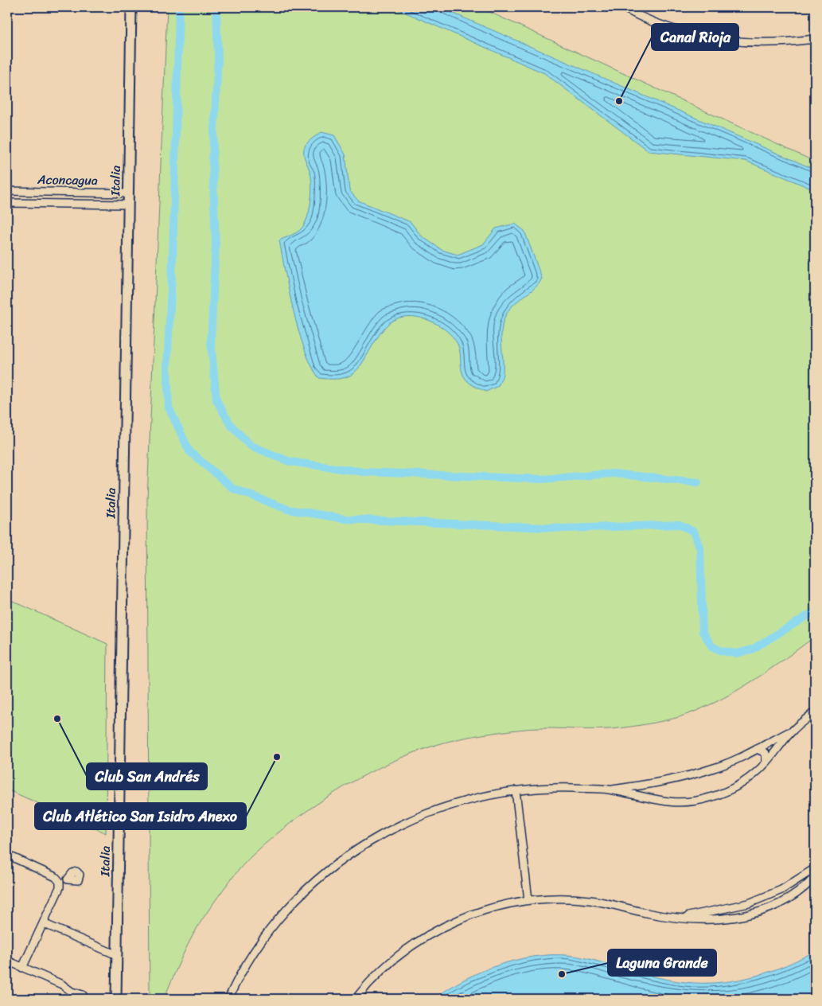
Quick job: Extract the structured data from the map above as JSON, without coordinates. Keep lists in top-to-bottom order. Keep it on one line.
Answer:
{"streets":{"street":["Aconcagua","Italia"]},"crossings":[["Aconcagua","Italia"]],"places":["Canal Rioja","Club San Andrés","Club Atlético San Isidro Anexo","Laguna Grande"]}
